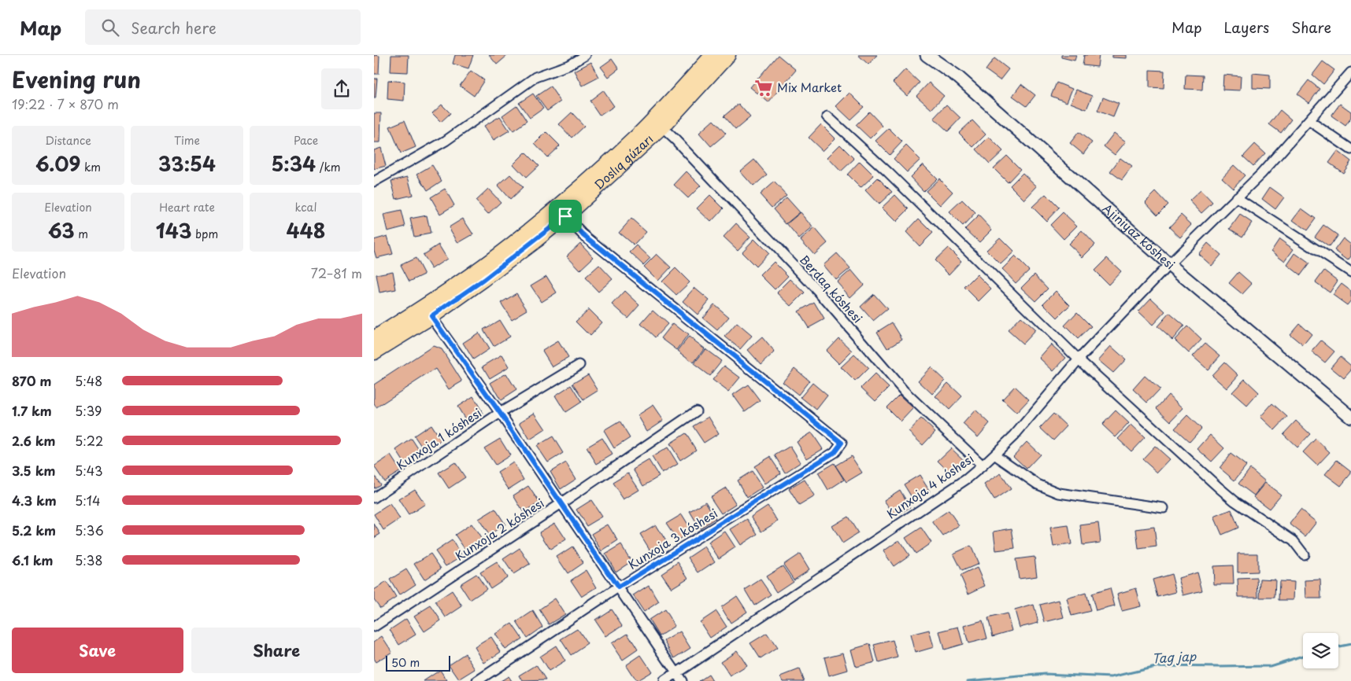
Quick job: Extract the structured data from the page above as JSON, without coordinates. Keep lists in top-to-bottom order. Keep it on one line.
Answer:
{"streets":{"main road":["Doslıq gúzarı"],"street":["Ajiniyaz kóshesi","Berdaq kóshesi","Kunxoja 1 kóshesi","Kunxoja 4 kóshesi","Kunxoja 2 kóshesi","Kunxoja 3 kóshesi"]},"crossings":[["Doslıq gúzarı","Berdaq kóshesi"],["Doslıq gúzarı","Kunxoja 3 kóshesi"],["Ajiniyaz kóshesi","Kunxoja 4 kóshesi"],["Berdaq kóshesi","Kunxoja 4 kóshesi"]],"water":["Tag jap"],"places":{"supermarket":["Mix Market"]},"scale_bar":"50 m","page":{"header":"Map","search":"Search here","nav":["Map","Layers","Share"],"heading":["Evening run","19:22 · 7 × 870 m"],"stats":[["Distance","6.09 km"],["Time","33:54"],["Pace","5:34 /km"],["Elevation","63 m"],["Heart rate","143 bpm"],["kcal","448"]],"chart":["Elevation","72–81 m"],"list":[{"name":"870 m","note":"5:48"},{"name":"1.7 km","note":"5:39"},{"name":"2.6 km","note":"5:22"},{"name":"3.5 km","note":"5:43"},{"name":"4.3 km","note":"5:14"},{"name":"5.2 km","note":"5:36"},{"name":"6.1 km","note":"5:38"}],"buttons":["Save","Share"],"scale":"50 m"}}
